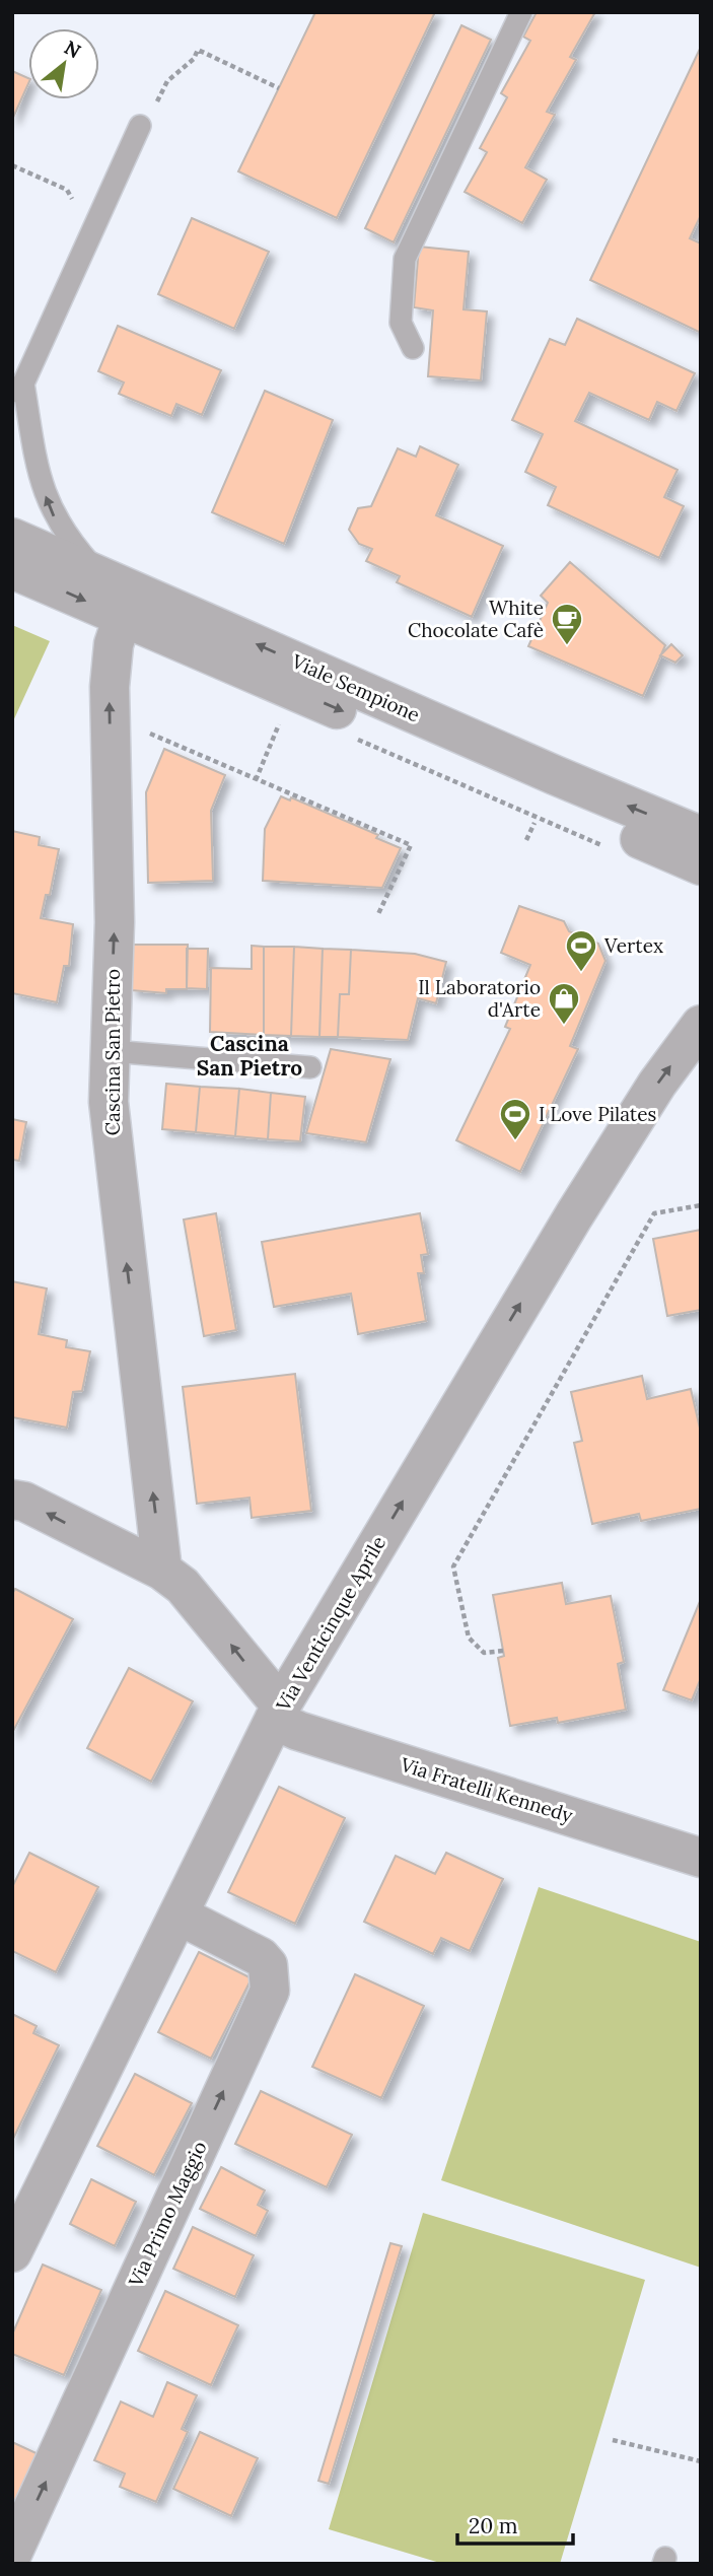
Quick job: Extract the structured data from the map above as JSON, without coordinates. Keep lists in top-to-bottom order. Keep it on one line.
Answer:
{"streets":{"street":["Viale Sempione","Cascina San Pietro","Via Venticinque Aprile","Via Fratelli Kennedy","Via Primo Maggio"]},"crossings":[["Viale Sempione","Cascina San Pietro"],["Via Venticinque Aprile","Via Fratelli Kennedy"],["Via Venticinque Aprile","Via Primo Maggio"]],"one_way":["Cascina San Pietro","Via Venticinque Aprile","Via Primo Maggio"],"districts":["Cascina San Pietro"],"places":{"cafe":["White Chocolate Cafè"],"sports":["Vertex","I Love Pilates"],"shop":["Il Laboratorio d'Arte"]},"scale_bar":"20 m","north":"top right"}
